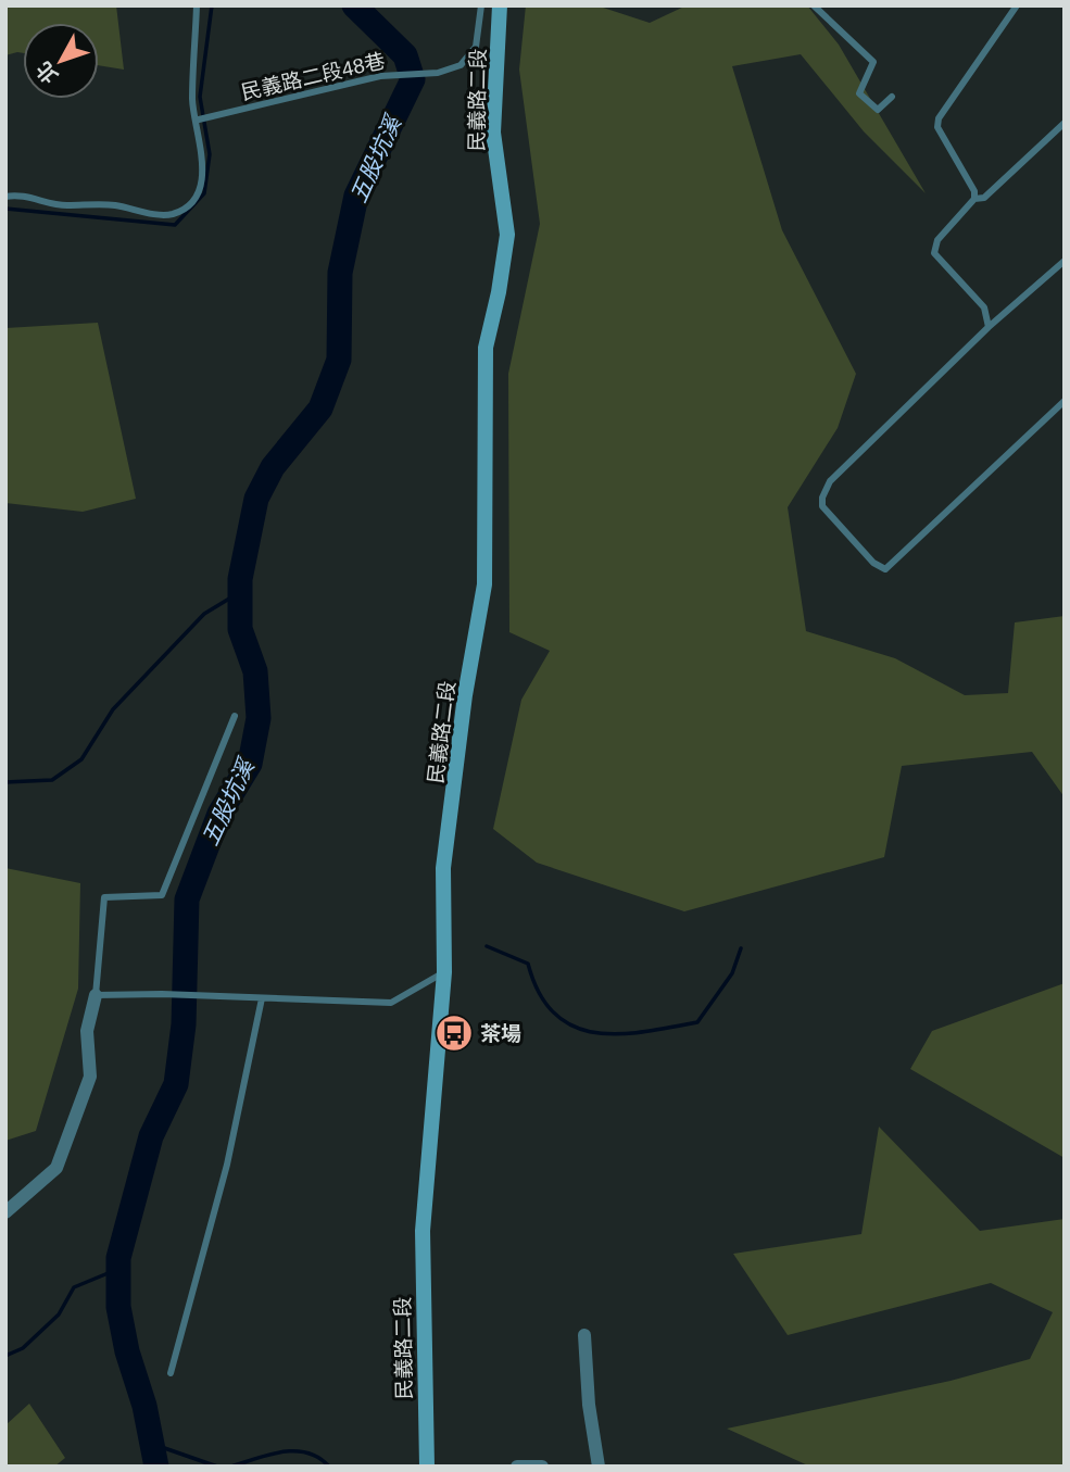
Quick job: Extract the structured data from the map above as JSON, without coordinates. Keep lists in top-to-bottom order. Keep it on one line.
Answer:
{"streets":{"main road":["民義路二段"],"lane":["民義路二段48巷"]},"water":["五股坑溪"],"places":{"bus stop":["茶場"]},"north":"bottom left"}
